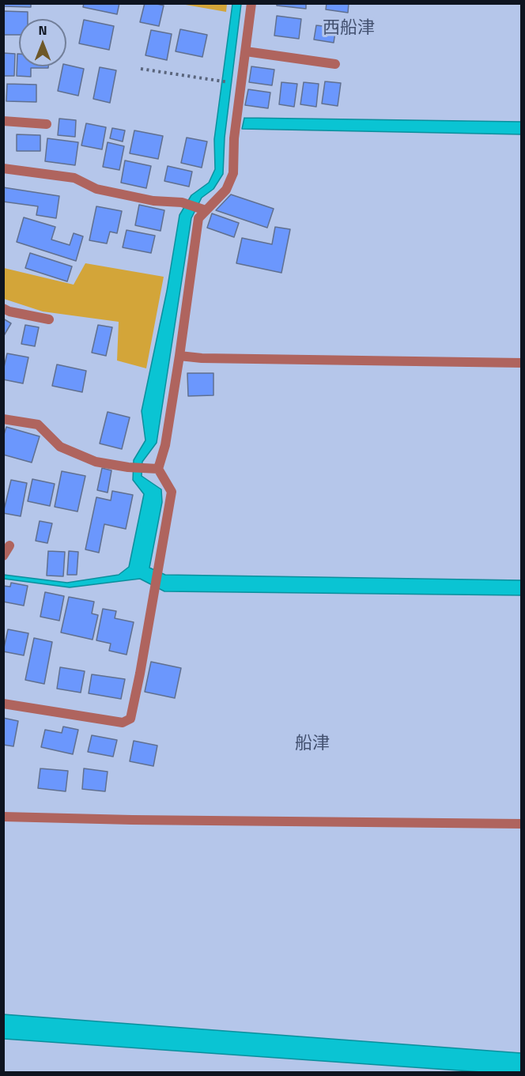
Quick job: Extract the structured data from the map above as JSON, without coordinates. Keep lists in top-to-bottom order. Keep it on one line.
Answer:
{"districts":["西船津","船津"],"north":"top"}
